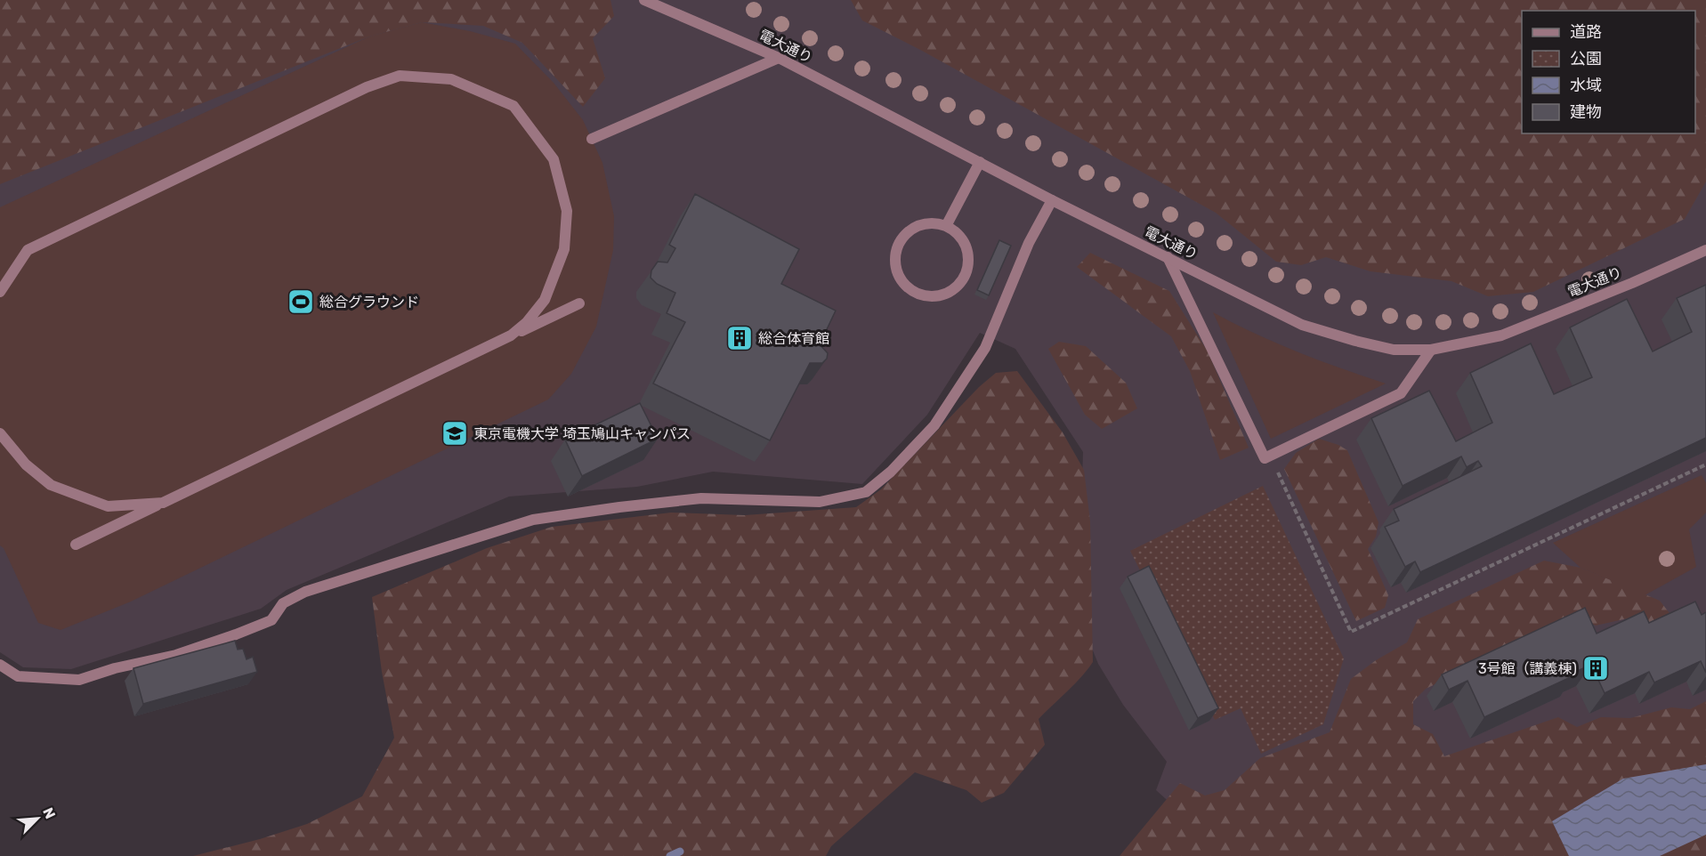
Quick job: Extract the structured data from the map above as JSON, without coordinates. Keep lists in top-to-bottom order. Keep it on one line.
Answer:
{"streets":{"street":["電大通り"]},"places":{"sports":["総合グラウンド"],"building":["総合体育館","3号館（講義棟)"],"school or university":["東京電機大学 埼玉鳩山キャンパス"]},"legend":["道路","公園","水域","建物"],"north":"top right"}
